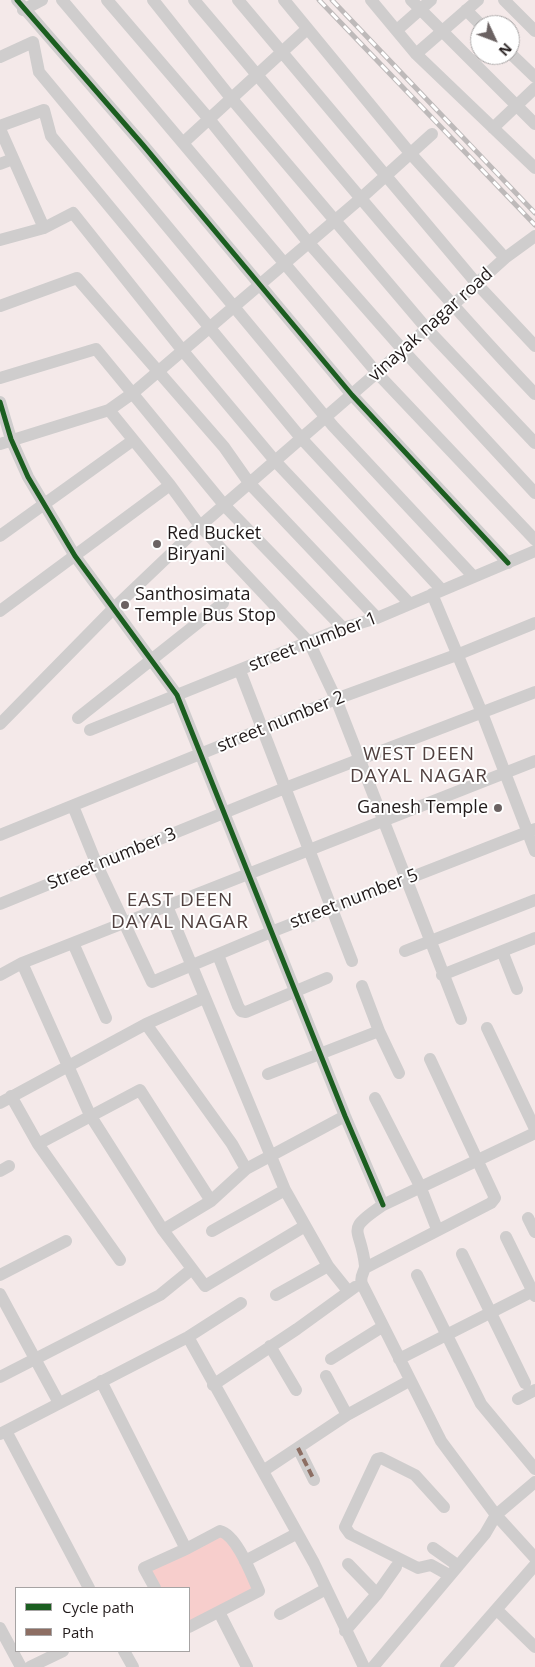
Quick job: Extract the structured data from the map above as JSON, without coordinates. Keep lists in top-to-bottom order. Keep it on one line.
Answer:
{"streets":{"street":["vinayak nagar road","street number 1","street number 2","Street number 3","street number 5"]},"districts":["WEST DEEN DAYAL NAGAR","EAST DEEN DAYAL NAGAR"],"places":["Red Bucket Biryani","Santhosimata Temple Bus Stop","Ganesh Temple"],"legend":["Cycle path","Path"],"north":"bottom right"}
